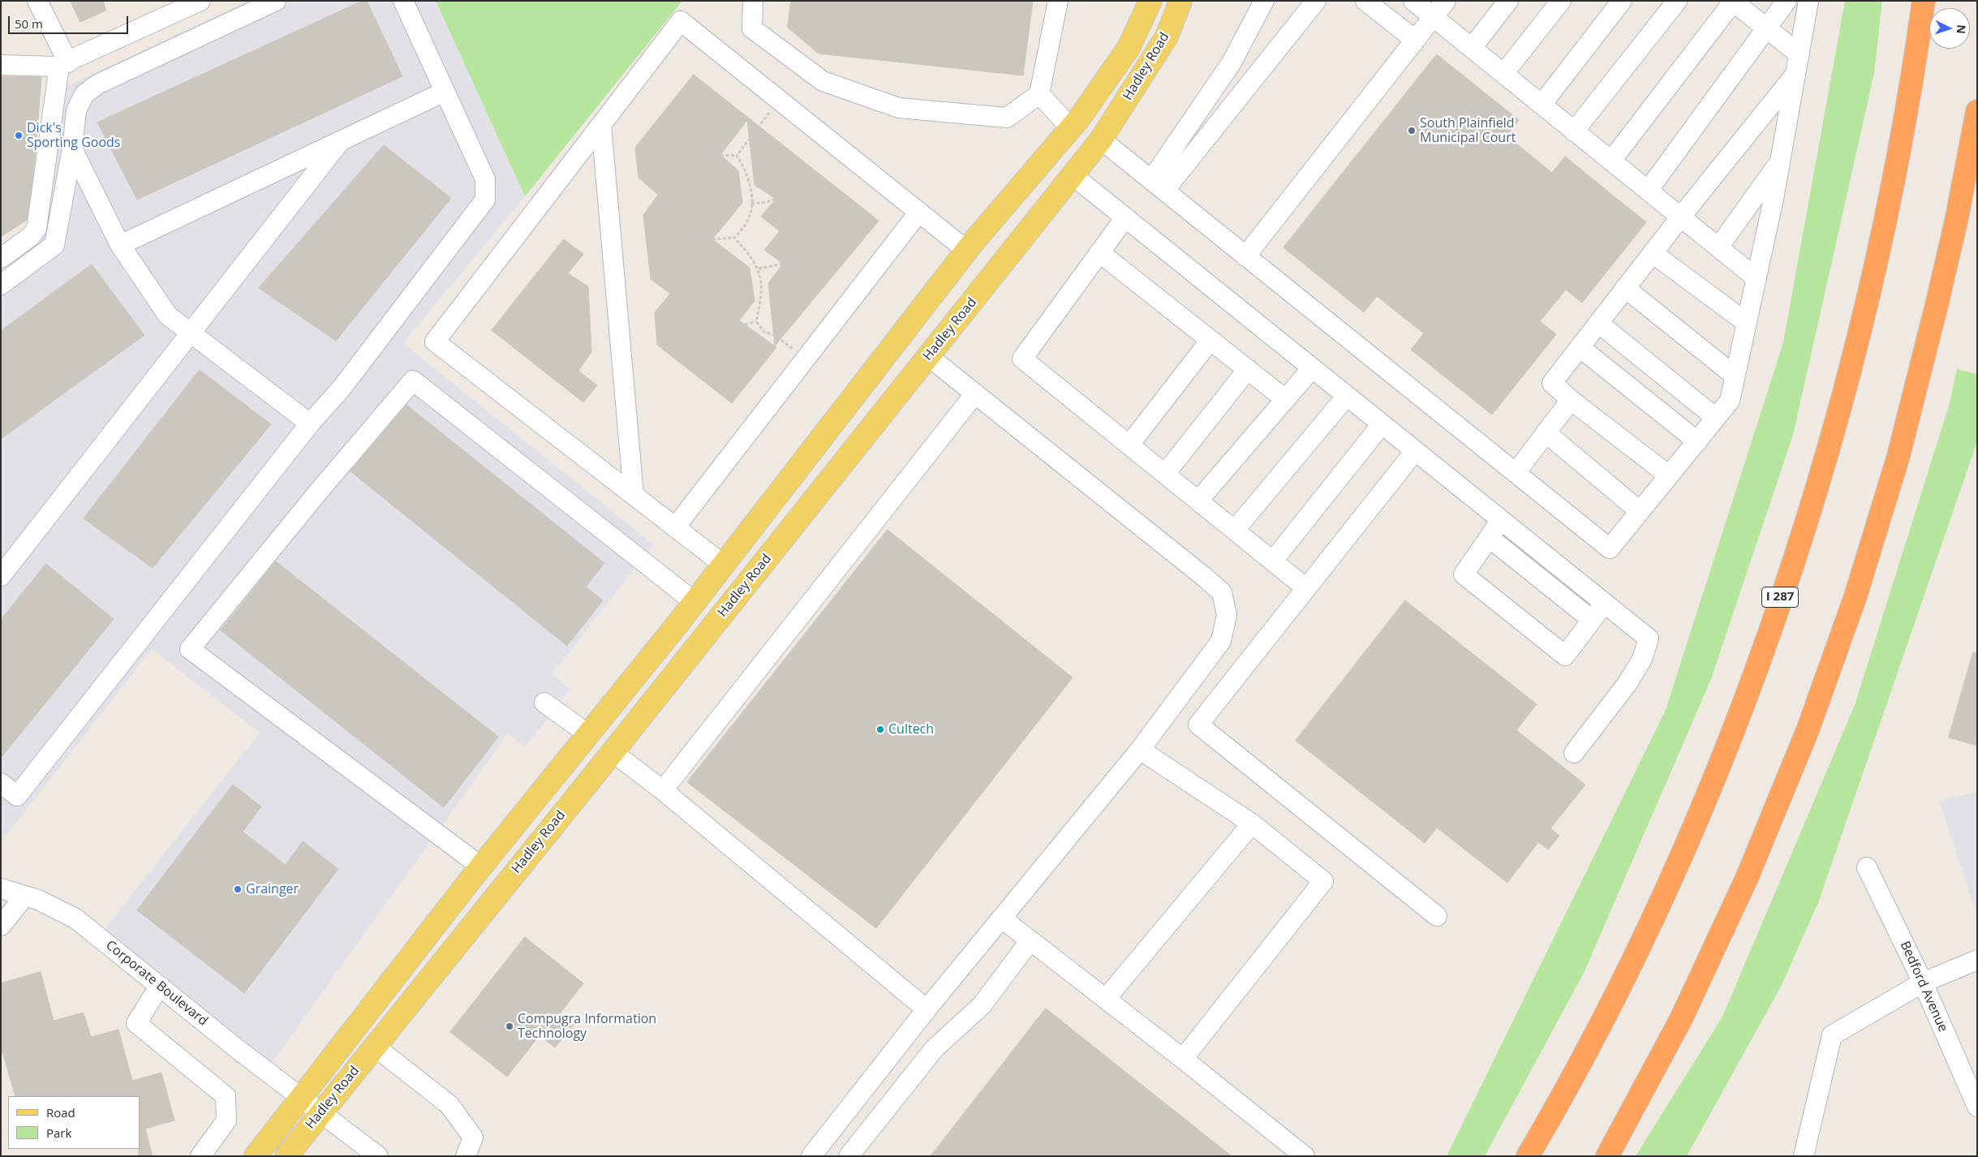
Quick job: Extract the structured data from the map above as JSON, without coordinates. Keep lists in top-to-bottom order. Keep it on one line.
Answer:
{"streets":{"highway":["I 287"],"main road":["Hadley Road"],"street":["Corporate Boulevard","Bedford Avenue"]},"crossings":[["Hadley Road","Corporate Boulevard"]],"places":["South Plainfield Municipal Court","Dick's Sporting Goods","Cultech","Grainger","Compugra Information Technology"],"legend":["Road","Park"],"scale_bar":"50 m","north":"right"}
